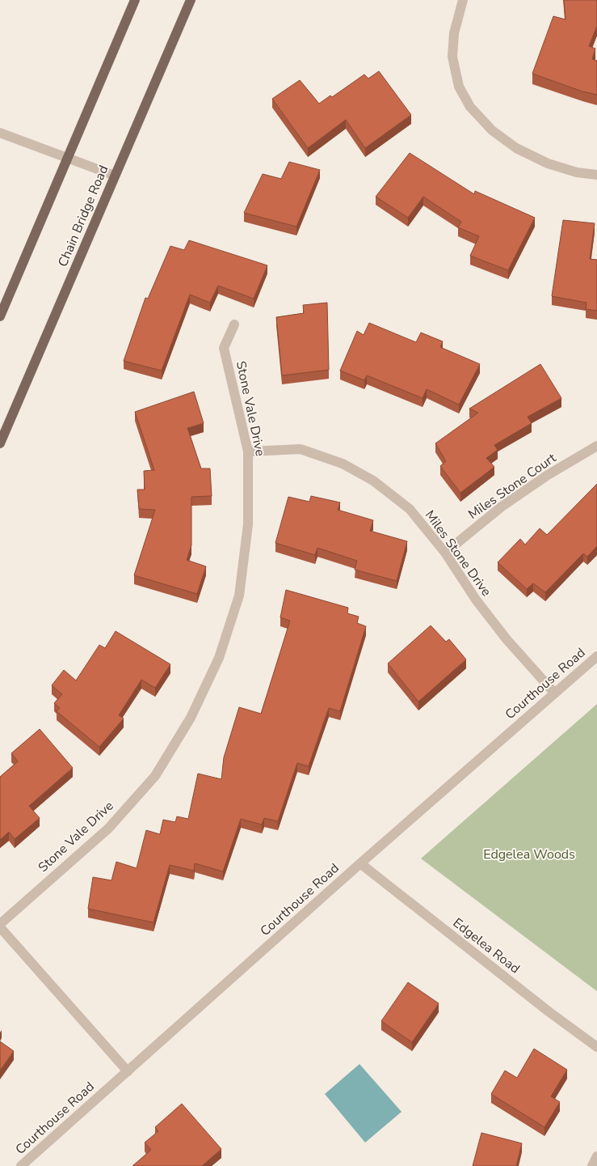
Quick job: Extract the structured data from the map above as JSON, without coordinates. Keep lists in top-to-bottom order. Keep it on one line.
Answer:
{"streets":{"main road":["Chain Bridge Road"],"street":["Stone Vale Drive","Miles Stone Court","Miles Stone Drive","Courthouse Road","Edgelea Road"]},"crossings":[["Stone Vale Drive","Miles Stone Drive"],["Miles Stone Court","Miles Stone Drive"],["Miles Stone Drive","Courthouse Road"],["Courthouse Road","Edgelea Road"]],"parks":["Edgelea Woods"]}
